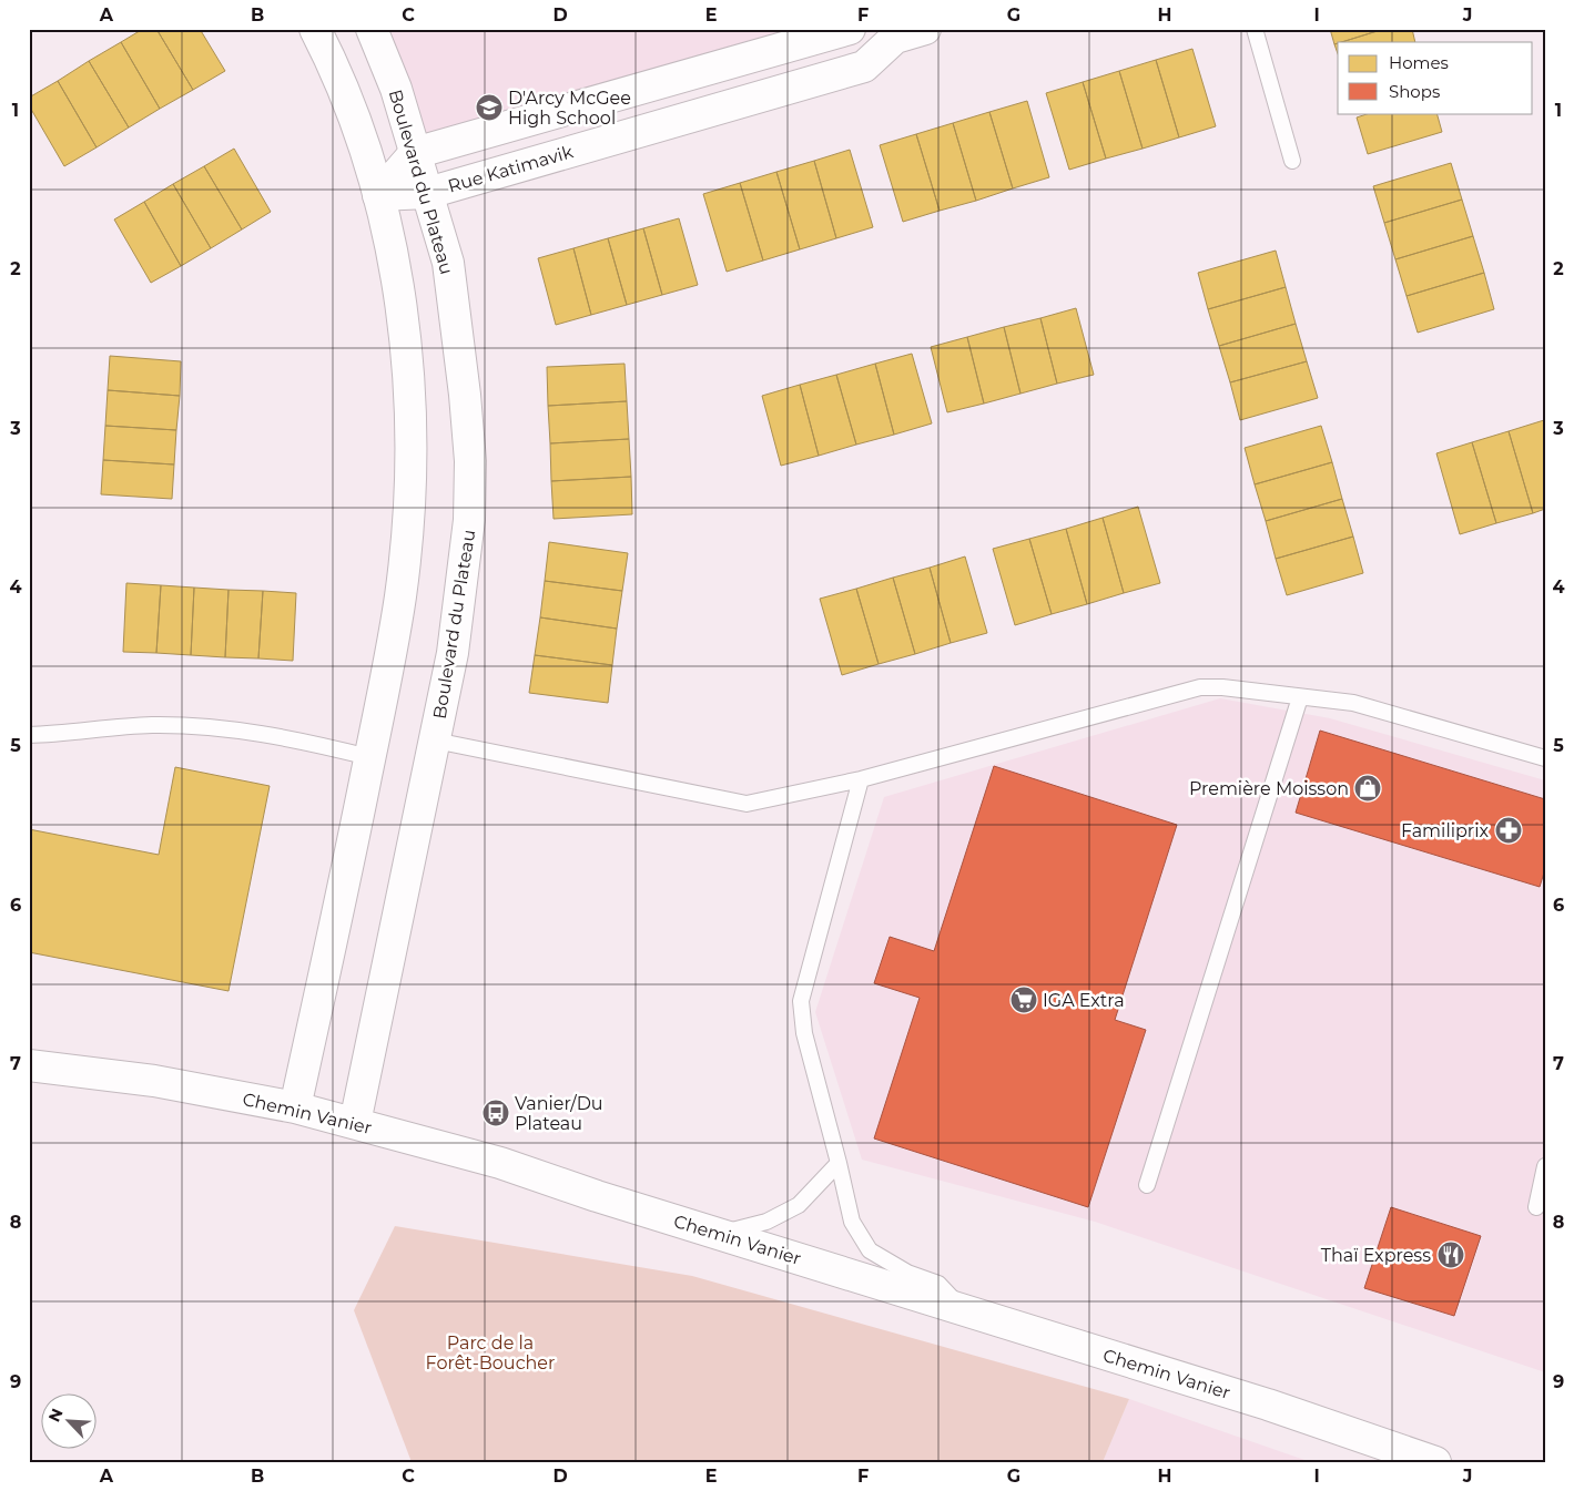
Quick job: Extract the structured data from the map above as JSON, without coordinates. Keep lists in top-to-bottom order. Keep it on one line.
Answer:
{"streets":{"main road":["Rue Katimavik","Boulevard du Plateau","Chemin Vanier"]},"crossings":[["Rue Katimavik","Boulevard du Plateau"],["Boulevard du Plateau","Chemin Vanier"]],"parks":["Parc de la Forêt-Boucher"],"places":{"school or university":["D'Arcy McGee High School"],"shop":["Première Moisson"],"pharmacy":["Familiprix"],"supermarket":["IGA Extra"],"bus stop":["Vanier/Du Plateau"],"restaurant":["Thaï Express"]},"legend":["Homes","Shops"],"north":"top left","grid":{"columns":["A","B","C","D","E","F","G","H","I","J"],"rows":["1","2","3","4","5","6","7","8","9"]}}
